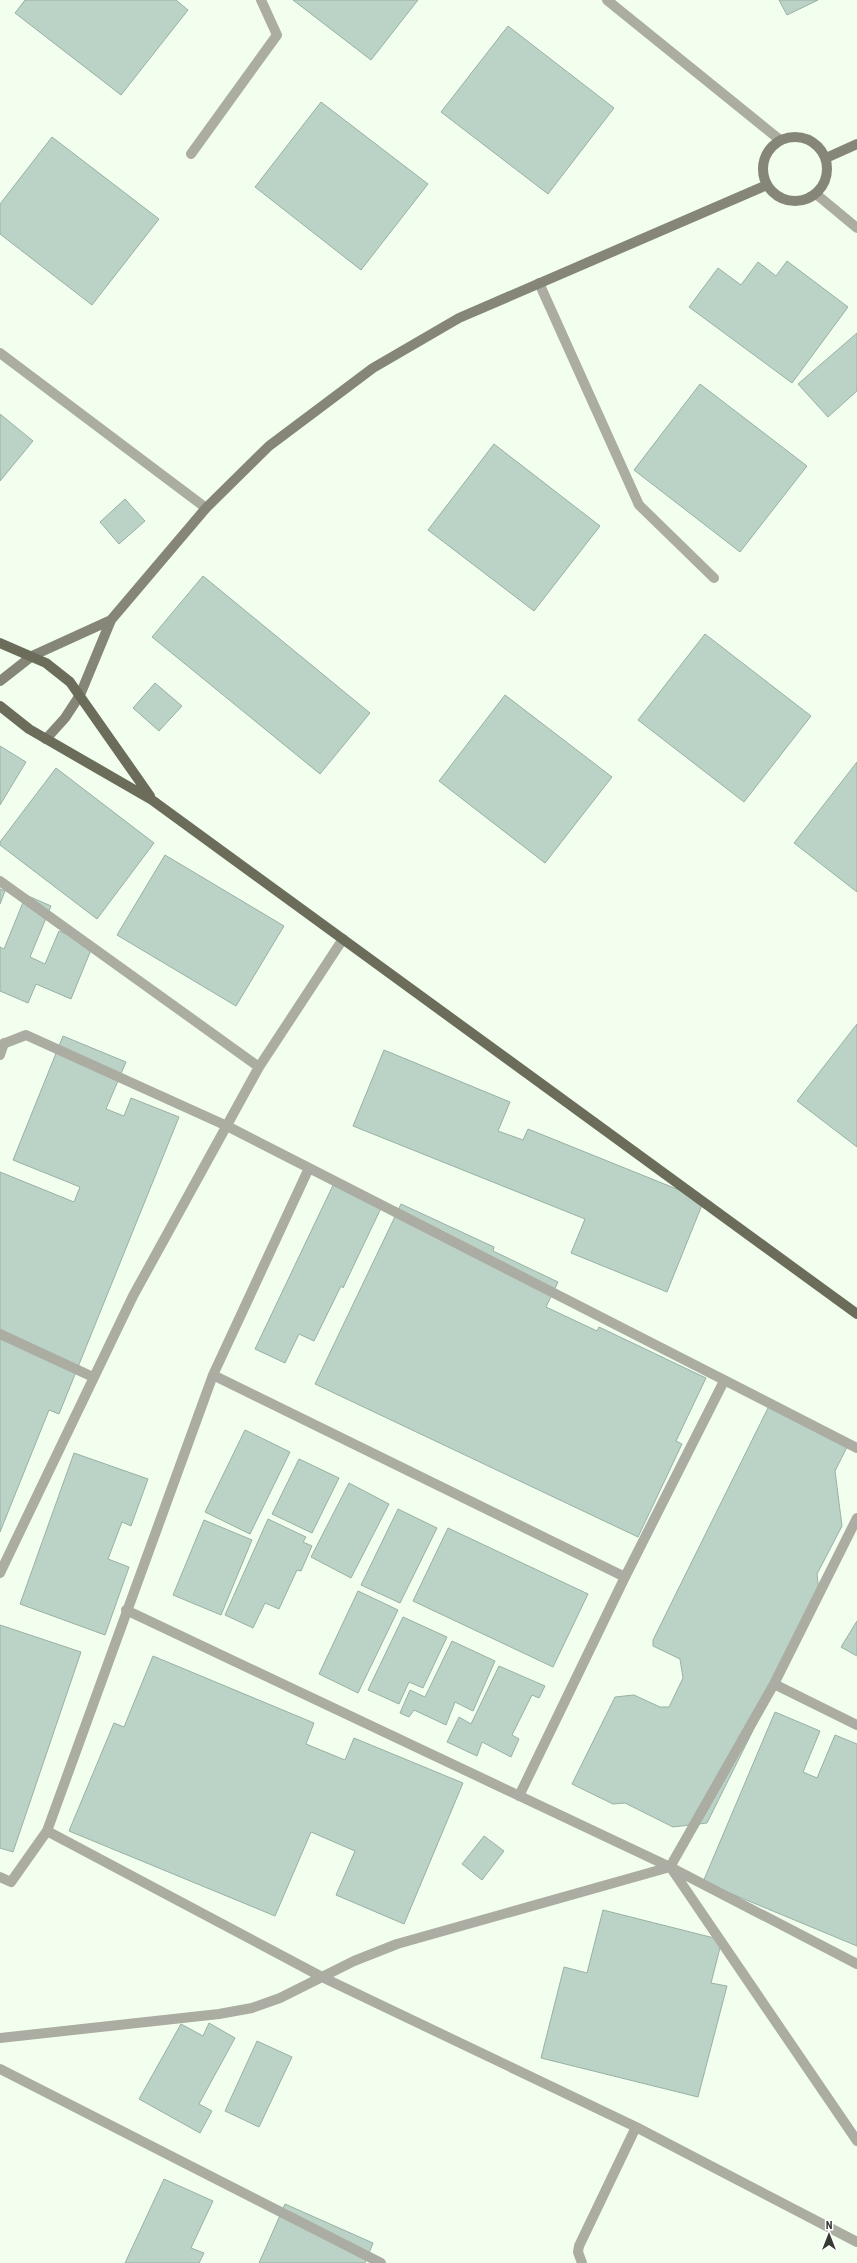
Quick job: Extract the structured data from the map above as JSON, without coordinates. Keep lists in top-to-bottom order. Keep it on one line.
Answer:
{"north":"top"}
